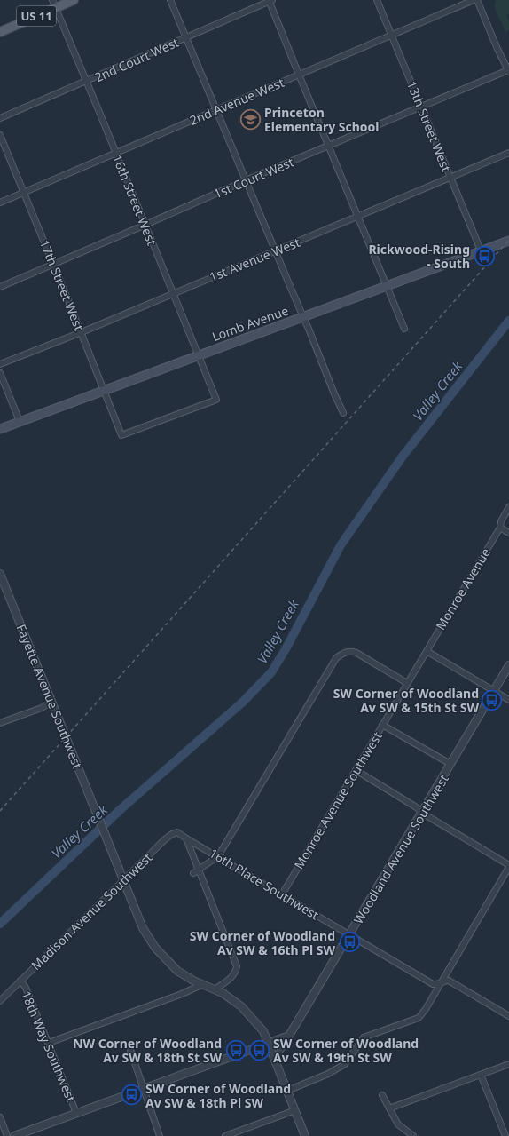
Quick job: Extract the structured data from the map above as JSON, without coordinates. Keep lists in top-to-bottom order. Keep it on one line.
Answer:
{"streets":{"main road":["US 11","Lomb Avenue"],"street":["2nd Court West","2nd Avenue West","13th Street West","1st Court West","16th Street West","1st Avenue West","17th Street West","Monroe Avenue","Fayette Avenue Southwest","Monroe Avenue Southwest","Woodland Avenue Southwest","16th Place Southwest","Madison Avenue Southwest","18th Way Southwest"]},"crossings":[["US 11","16th Street West"],["2nd Court West","16th Street West"],["2nd Avenue West","13th Street West"],["2nd Avenue West","16th Street West"],["2nd Avenue West","17th Street West"],["13th Street West","1st Court West"],["13th Street West","1st Avenue West"],["13th Street West","Lomb Avenue"],["1st Court West","16th Street West"],["1st Court West","17th Street West"],["16th Street West","1st Avenue West"],["16th Street West","17th Street West"],["16th Street West","Lomb Avenue"],["1st Avenue West","17th Street West"],["17th Street West","Lomb Avenue"],["Monroe Avenue","Monroe Avenue Southwest"],["Fayette Avenue Southwest","Madison Avenue Southwest"],["Monroe Avenue Southwest","16th Place Southwest"],["Woodland Avenue Southwest","16th Place Southwest"],["16th Place Southwest","Madison Avenue Southwest"],["Madison Avenue Southwest","18th Way Southwest"]],"water":["Valley Creek"],"places":{"school or university":["Princeton Elementary School"],"bus stop":["Rickwood-Rising - South","SW Corner of Woodland Av SW & 15th St SW","SW Corner of Woodland Av SW & 16th Pl SW","NW Corner of Woodland Av SW & 18th St SW","SW Corner of Woodland Av SW & 19th St SW","SW Corner of Woodland Av SW & 18th Pl SW"]}}
